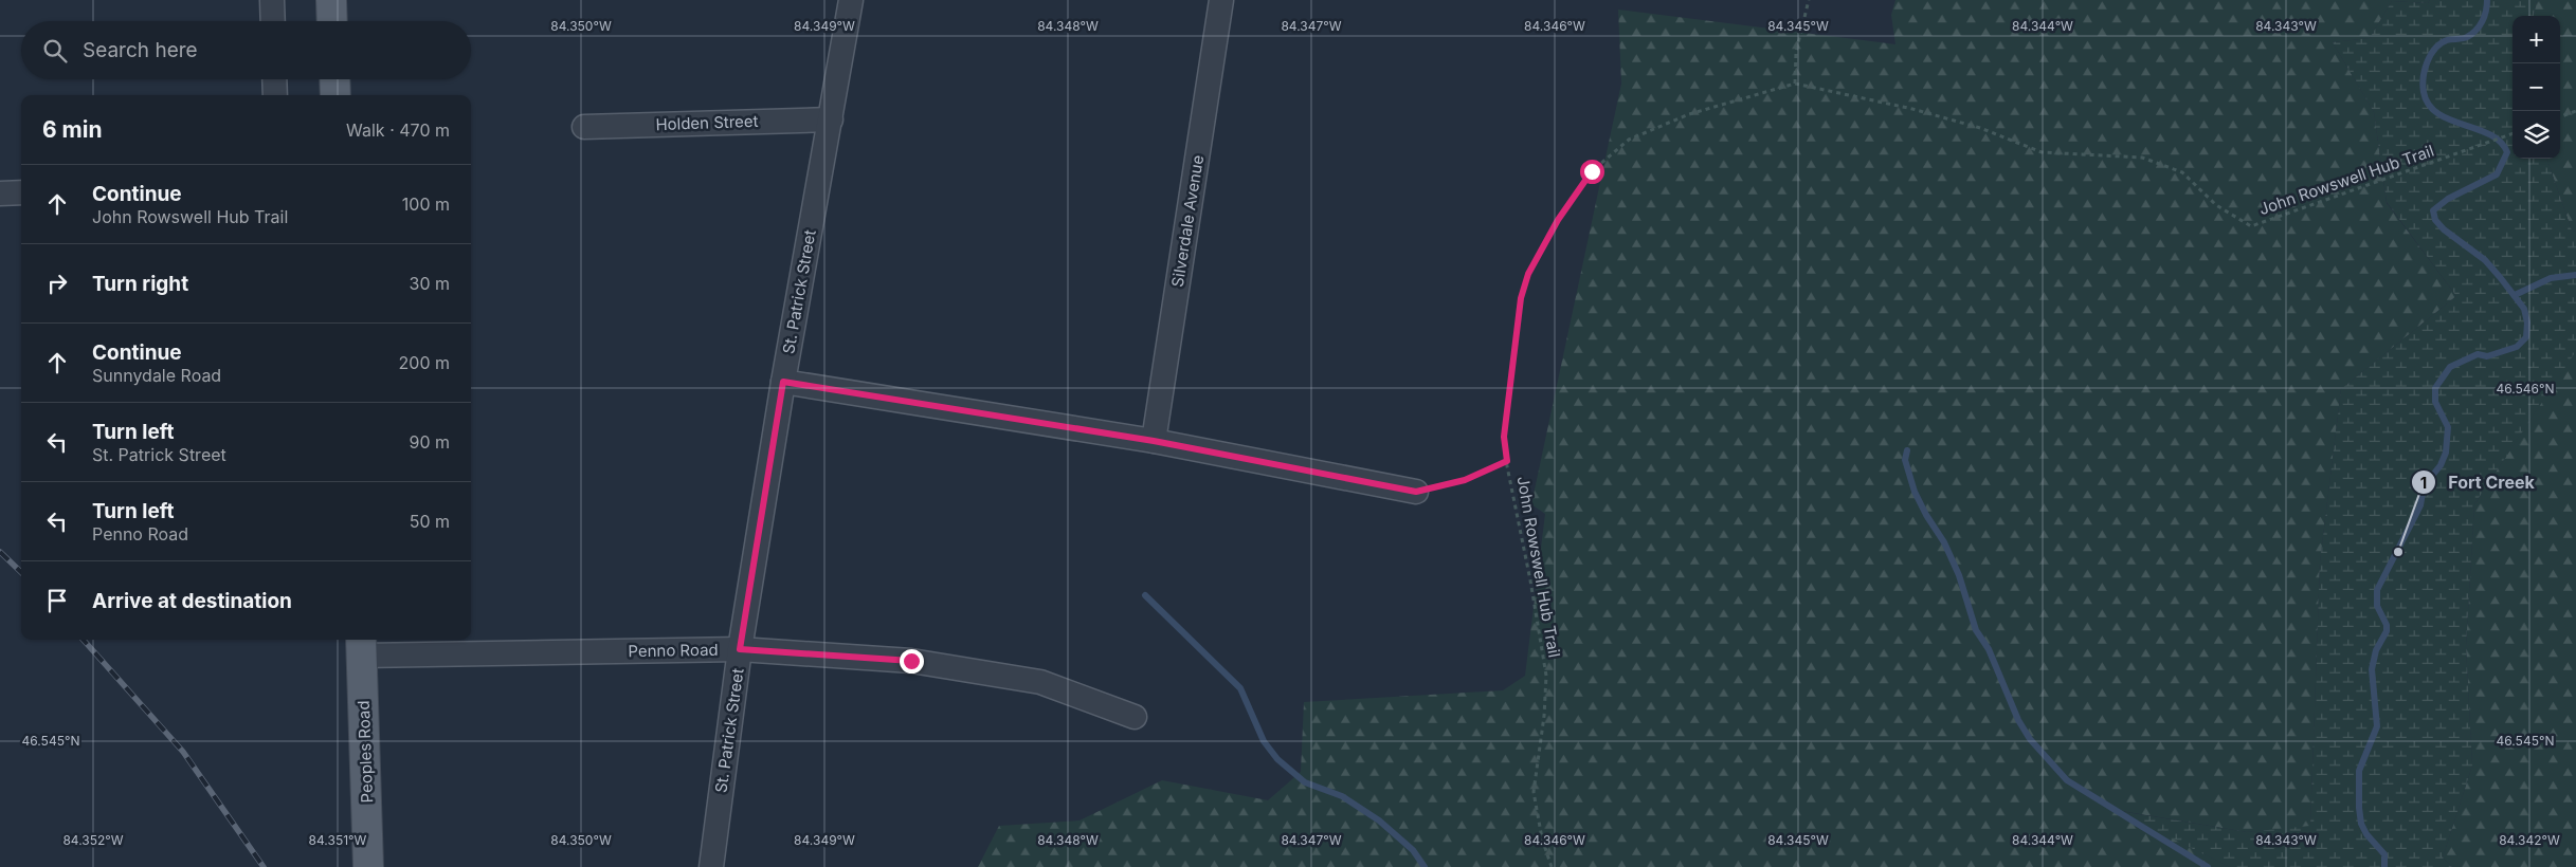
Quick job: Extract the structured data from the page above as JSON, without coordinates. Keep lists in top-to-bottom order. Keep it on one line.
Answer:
{"streets":{"main road":["Peoples Road"],"street":["Holden Street","Silverdale Avenue","St. Patrick Street","Penno Road"],"path":["John Rowswell Hub Trail"]},"crossings":[["Holden Street","St. Patrick Street"],["St. Patrick Street","Penno Road"],["Penno Road","Peoples Road"]],"places":["Fort Creek"],"page":{"map_buttons":["+","−"],"search":"Search here","heading":["6 min","Walk · 470 m"],"list":[["Continue","John Rowswell Hub Trail","100 m"],["Turn right","30 m"],["Continue","Sunnydale Road","200 m"],["Turn left","St. Patrick Street","90 m"],["Turn left","Penno Road","50 m"],"Arrive at destination"]},"coordinates":["84.350°W","84.349°W","84.348°W","84.347°W","84.346°W","84.345°W","84.344°W","84.343°W","46.546°N","46.545°N","84.352°W","84.351°W","84.342°W"]}
